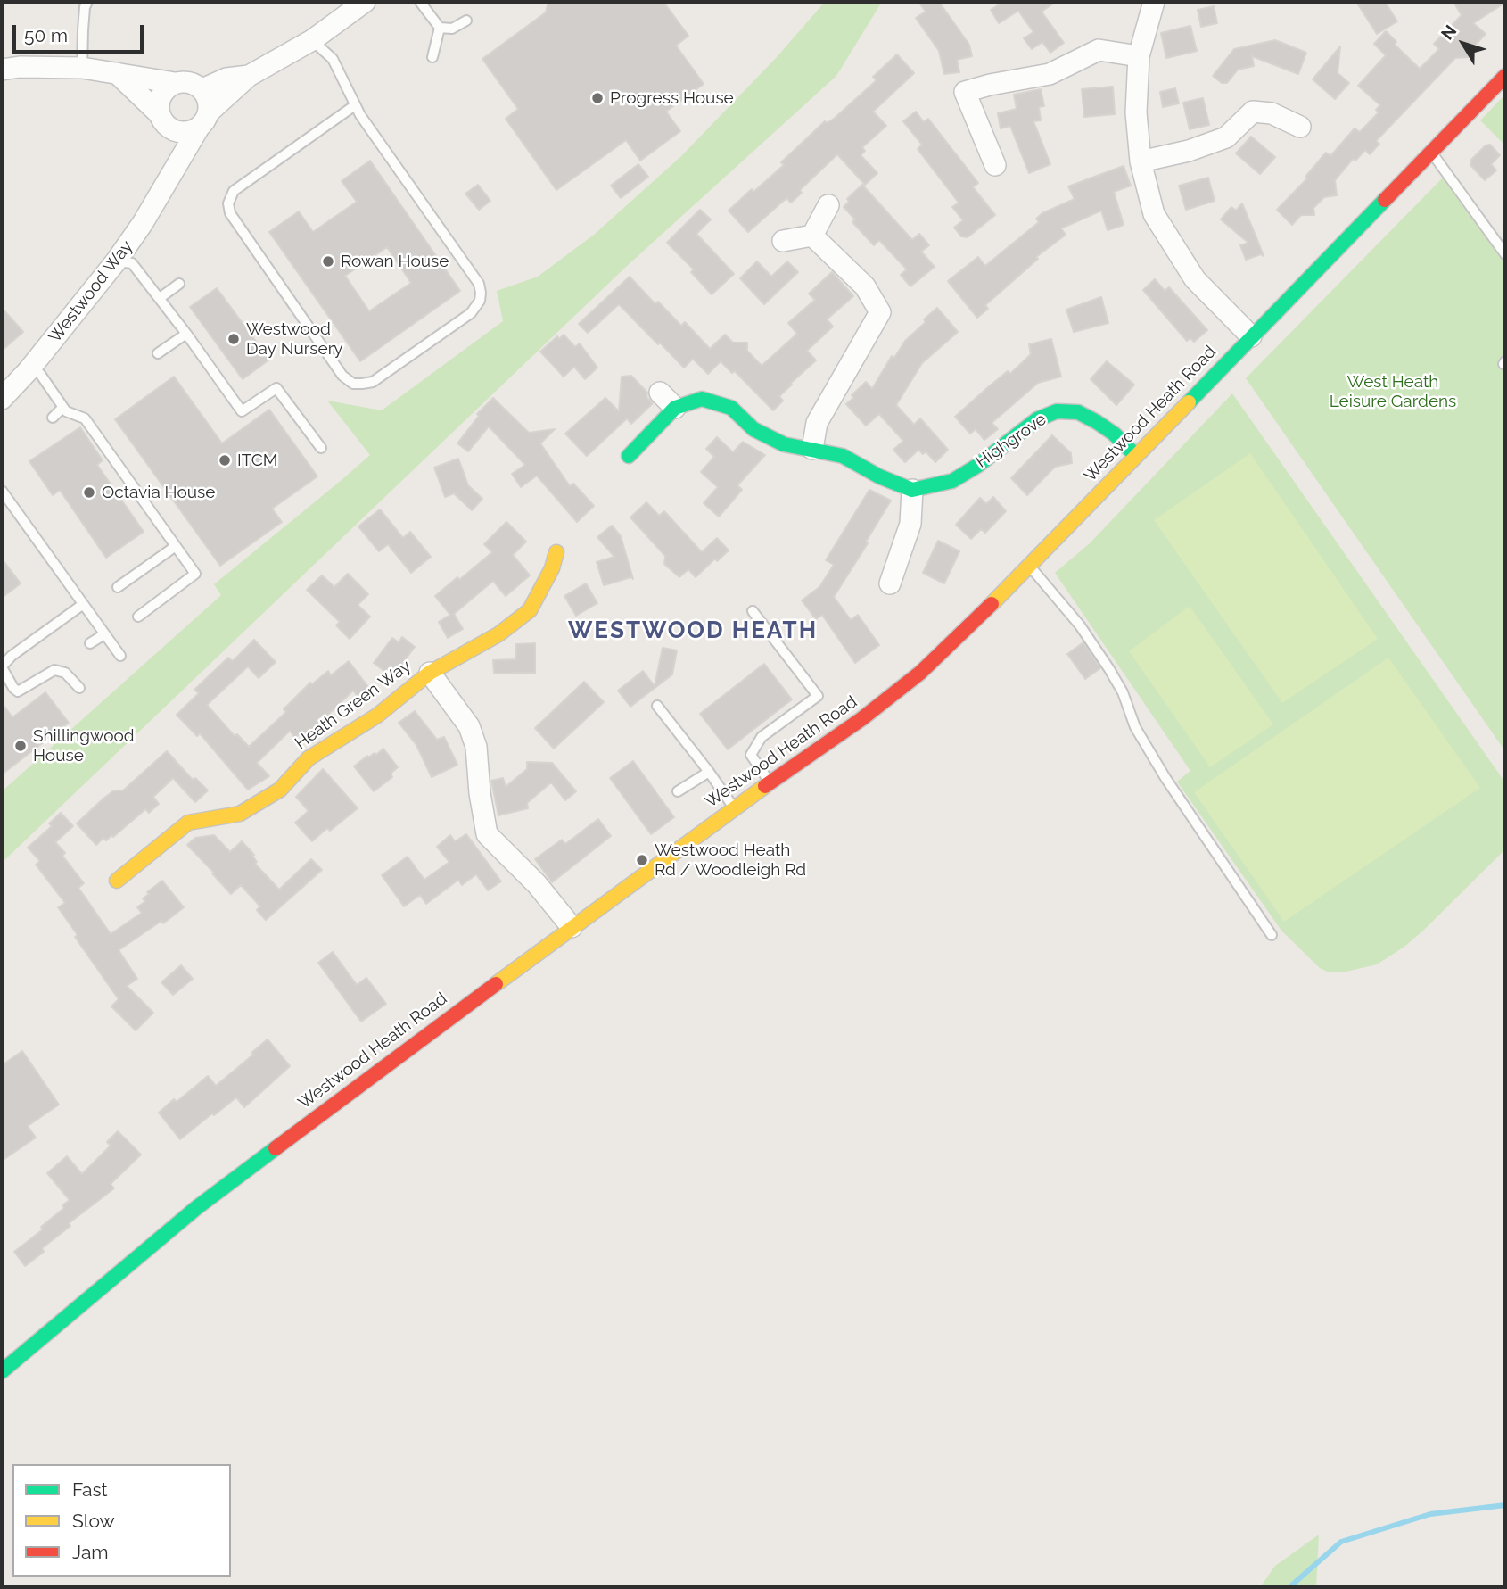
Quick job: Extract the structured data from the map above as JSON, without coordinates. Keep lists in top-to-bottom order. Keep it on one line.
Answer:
{"streets":{"street":["Westwood Way","Westwood Heath Road","Highgrove","Heath Green Way"]},"crossings":[["Westwood Heath Road","Highgrove"]],"districts":["WESTWOOD HEATH"],"parks":["West Heath Leisure Gardens"],"places":["Progress House","Rowan House","Westwood Day Nursery","ITCM","Octavia House","Shillingwood House","Westwood Heath Rd / Woodleigh Rd"],"legend":["Fast","Slow","Jam"],"scale_bar":"50 m","north":"top left"}
